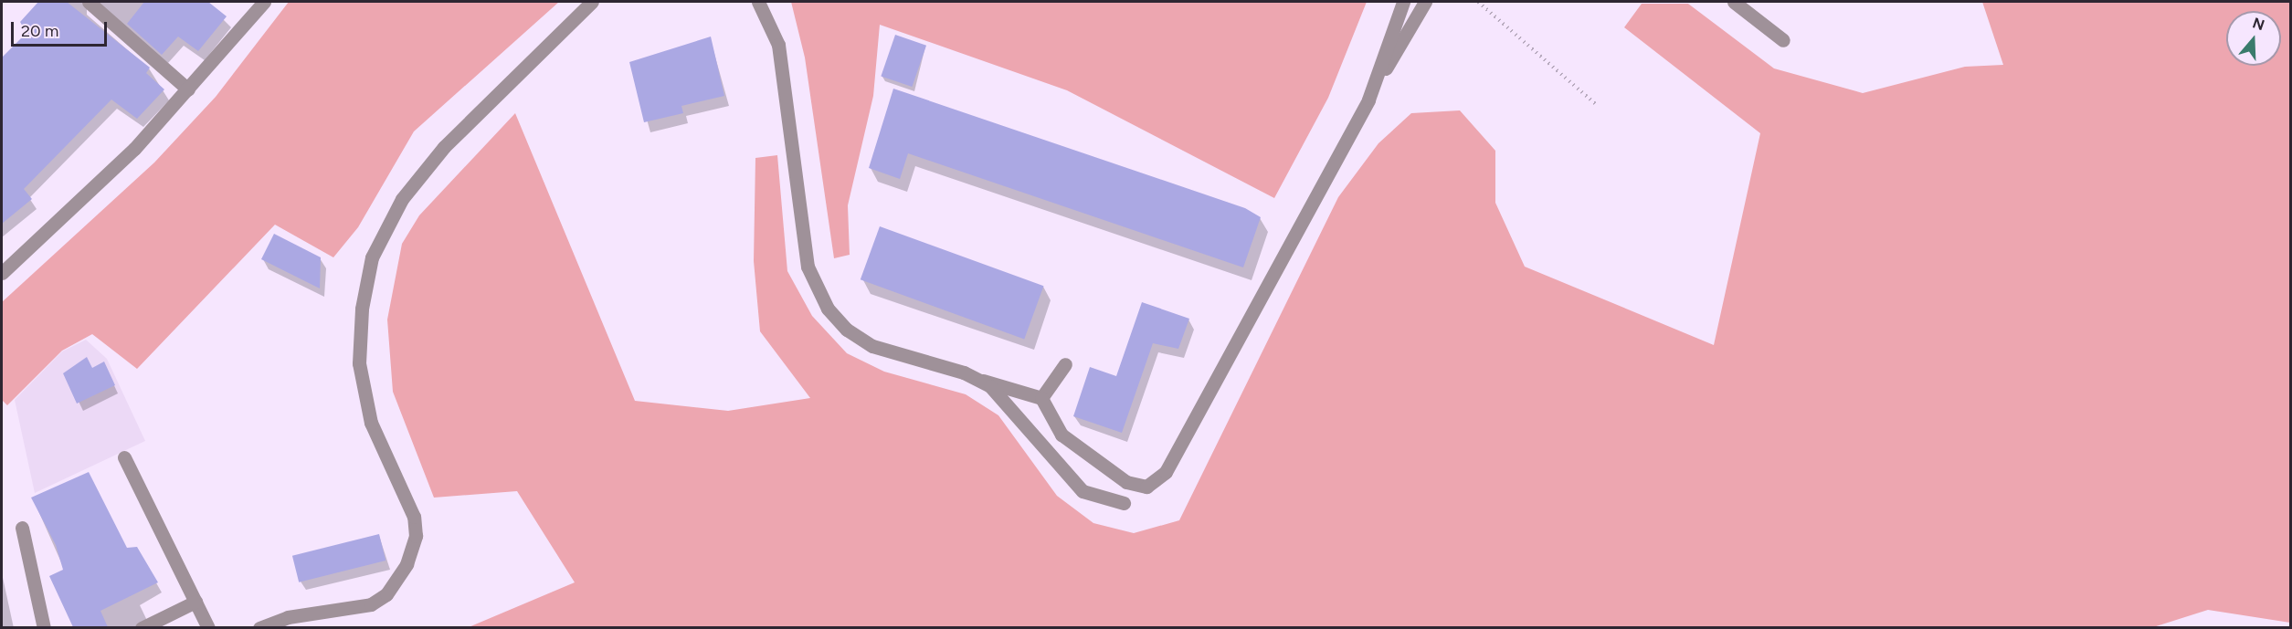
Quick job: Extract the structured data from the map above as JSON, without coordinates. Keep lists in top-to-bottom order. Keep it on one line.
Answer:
{"scale_bar":"20 m","north":"top"}
